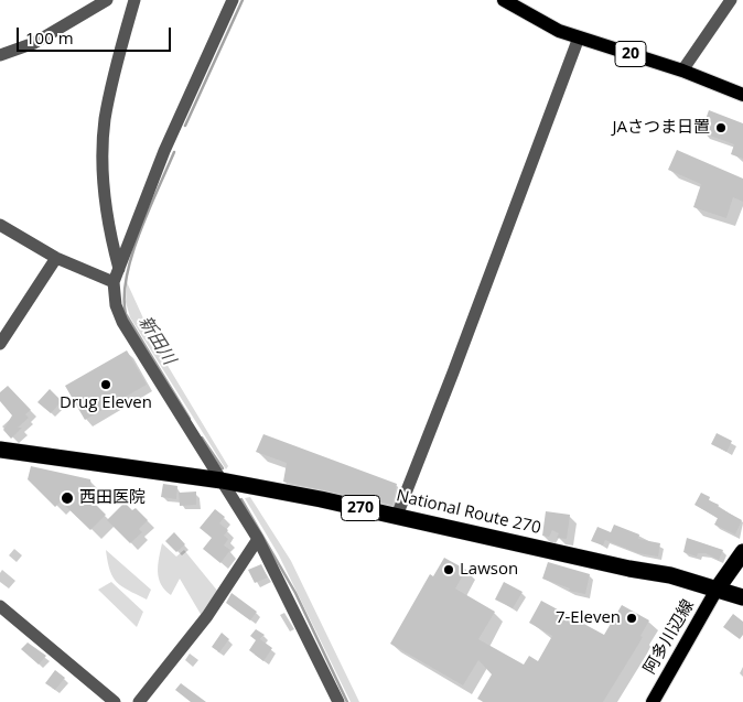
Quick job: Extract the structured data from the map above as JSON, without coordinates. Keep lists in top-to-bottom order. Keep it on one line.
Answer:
{"streets":{"highway":["270","National Route 270"],"main road":["20","阿多川辺線"]},"crossings":[["270","National Route 270"],["270","阿多川辺線"],["National Route 270","阿多川辺線"]],"water":["新田川"],"places":["JAさつま日置","Drug Eleven","西田医院","Lawson","7-Eleven"],"scale_bar":"100 m"}
